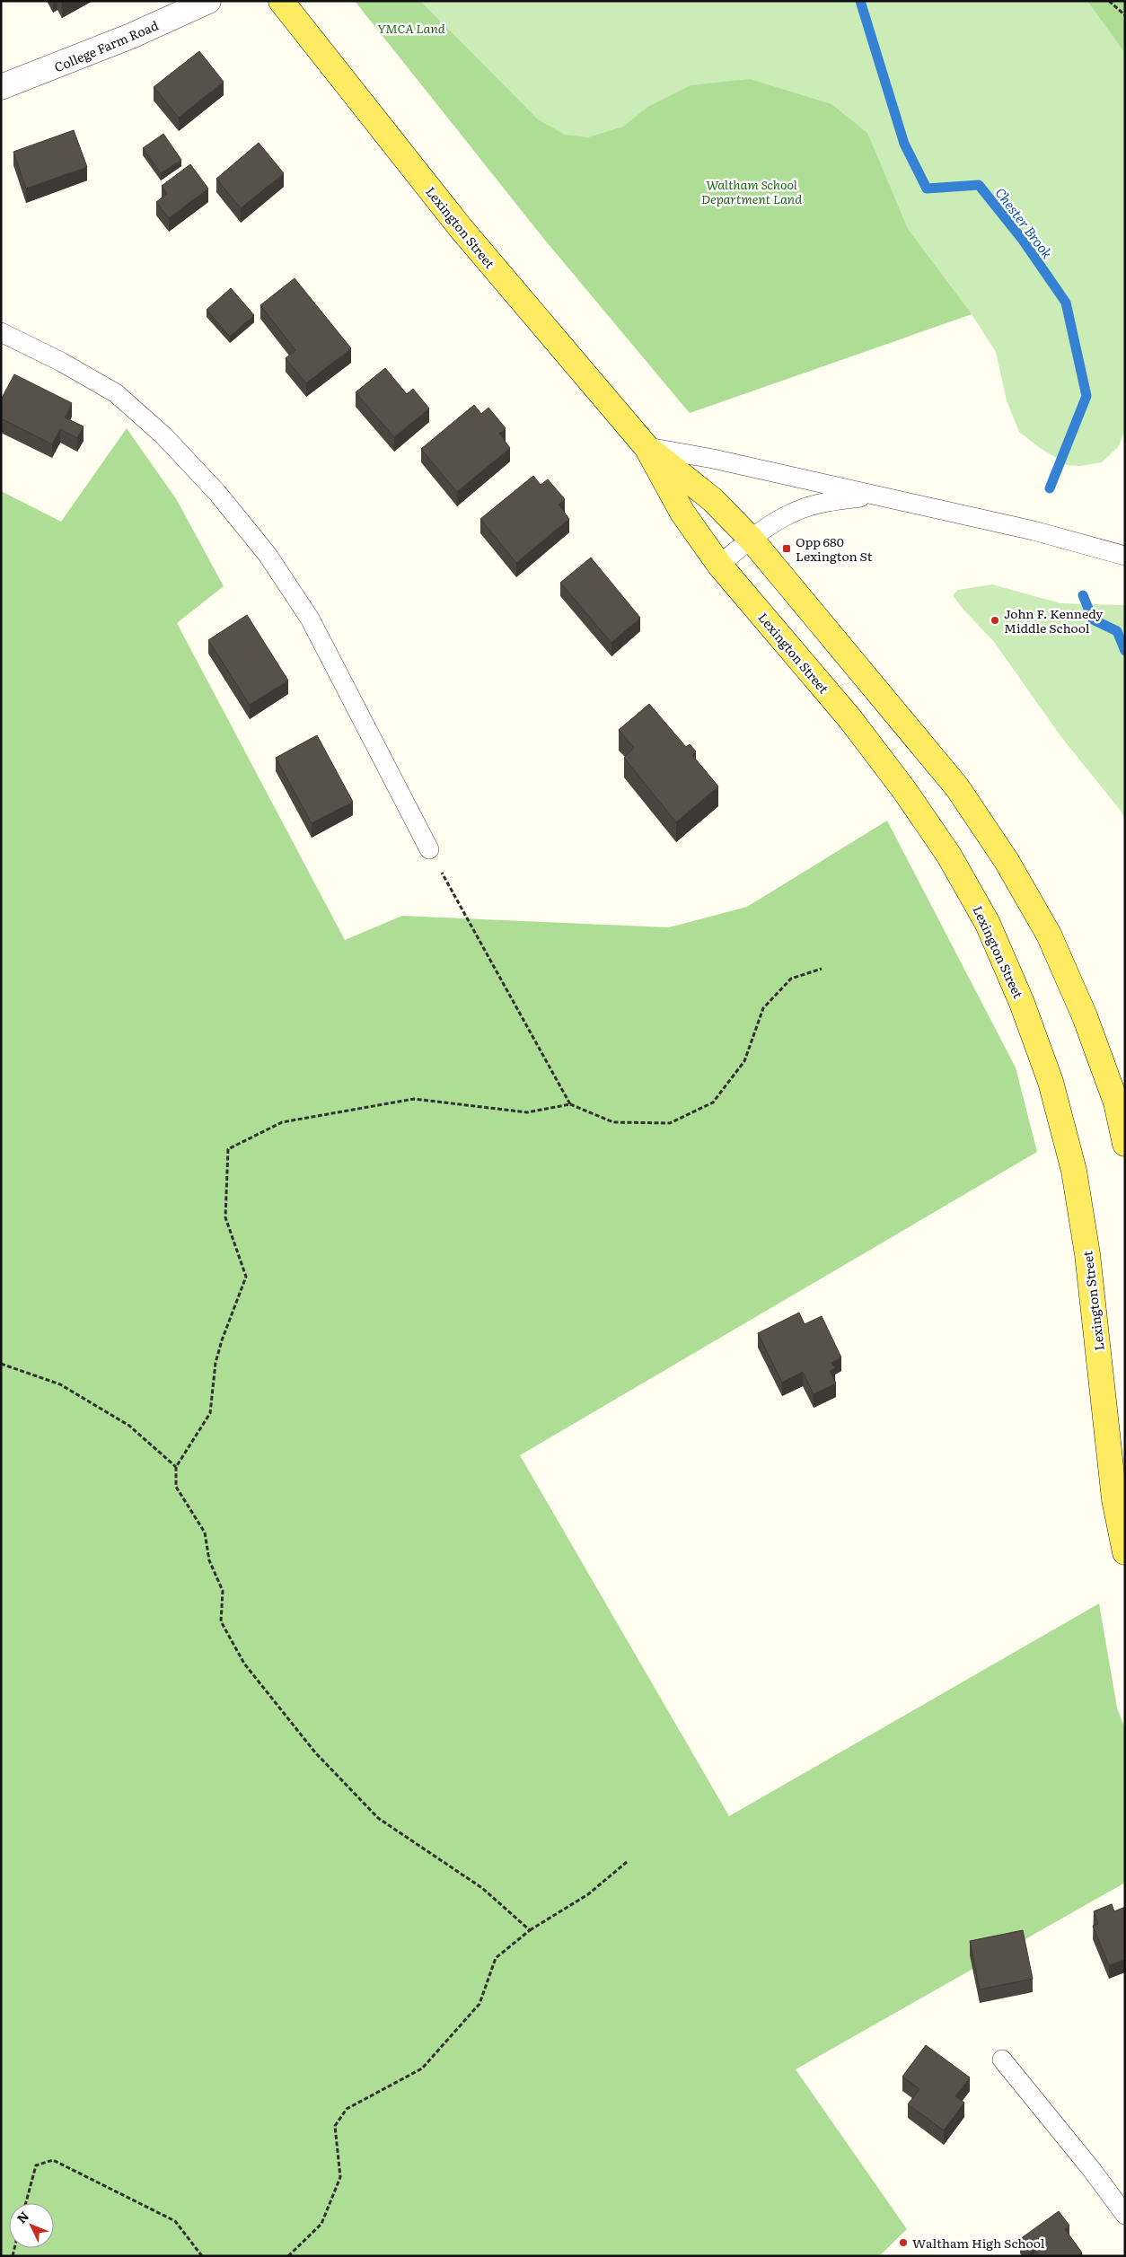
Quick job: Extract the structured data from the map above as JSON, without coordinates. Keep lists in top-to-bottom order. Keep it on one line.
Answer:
{"streets":{"main road":["Lexington Street"],"street":["College Farm Road"]},"water":["Chester Brook"],"parks":["YMCA Land","Waltham School Department Land"],"places":{"transit":["Opp 680 Lexington St"],"other":["John F. Kennedy Middle School","Waltham High School"]},"north":"top left"}
